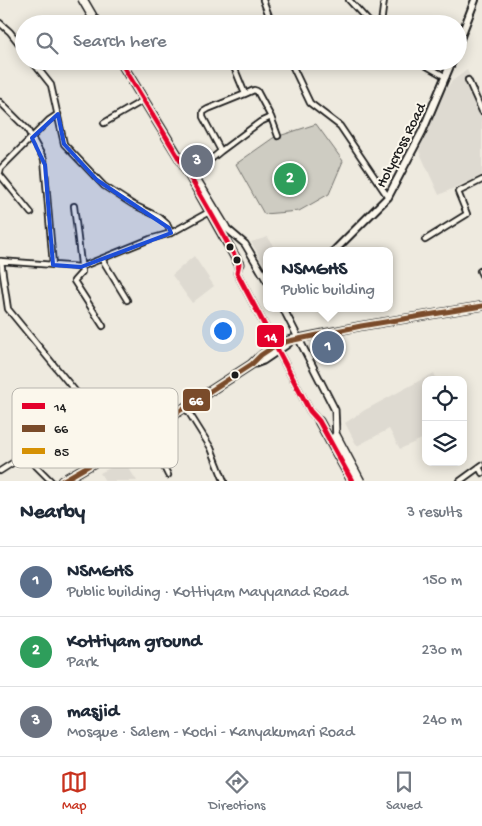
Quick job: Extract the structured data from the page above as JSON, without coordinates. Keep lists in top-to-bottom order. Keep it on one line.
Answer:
{"streets":{"main road":["Holycross Road"]},"lines":["transit line 14","transit line 66"],"legend":["14","66","85"],"page":{"search":"Search here","pins":["3","2","1"],"popup":["NSMGHS","Public building"],"heading":["Nearby","3 results"],"list":[{"mark":"1","name":"NSMGHS","note":"Public building · Kottiyam Mayyanad Road","value":"150 m"},{"mark":"2","name":"Kottiyam ground","note":"Park","value":"230 m"},{"mark":"3","name":"masjid","note":"Mosque · Salem - Kochi - Kanyakumari Road","value":"240 m"}],"nav":["Map","Directions","Saved"]}}
